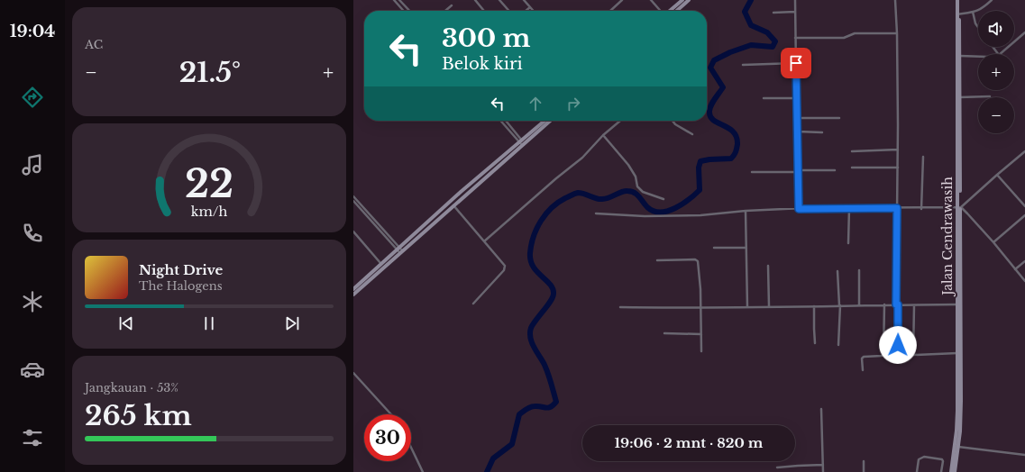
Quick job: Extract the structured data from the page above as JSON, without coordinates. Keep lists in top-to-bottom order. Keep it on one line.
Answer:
{"streets":{"main road":["Jalan Cendrawasih"]},"page":{"tabs":"19:04","tile":["AC",["Jangkauan · 53%","265 km"]],"map_buttons":["+","−"],"turn":["300 m","Belok kiri"],"heat":["−","21.5°","+"],"song":["Night Drive","The Halogens"],"limit":"30","trip":"19:06 · 2 mnt · 820 m","gauge":["22","km/h"]}}
